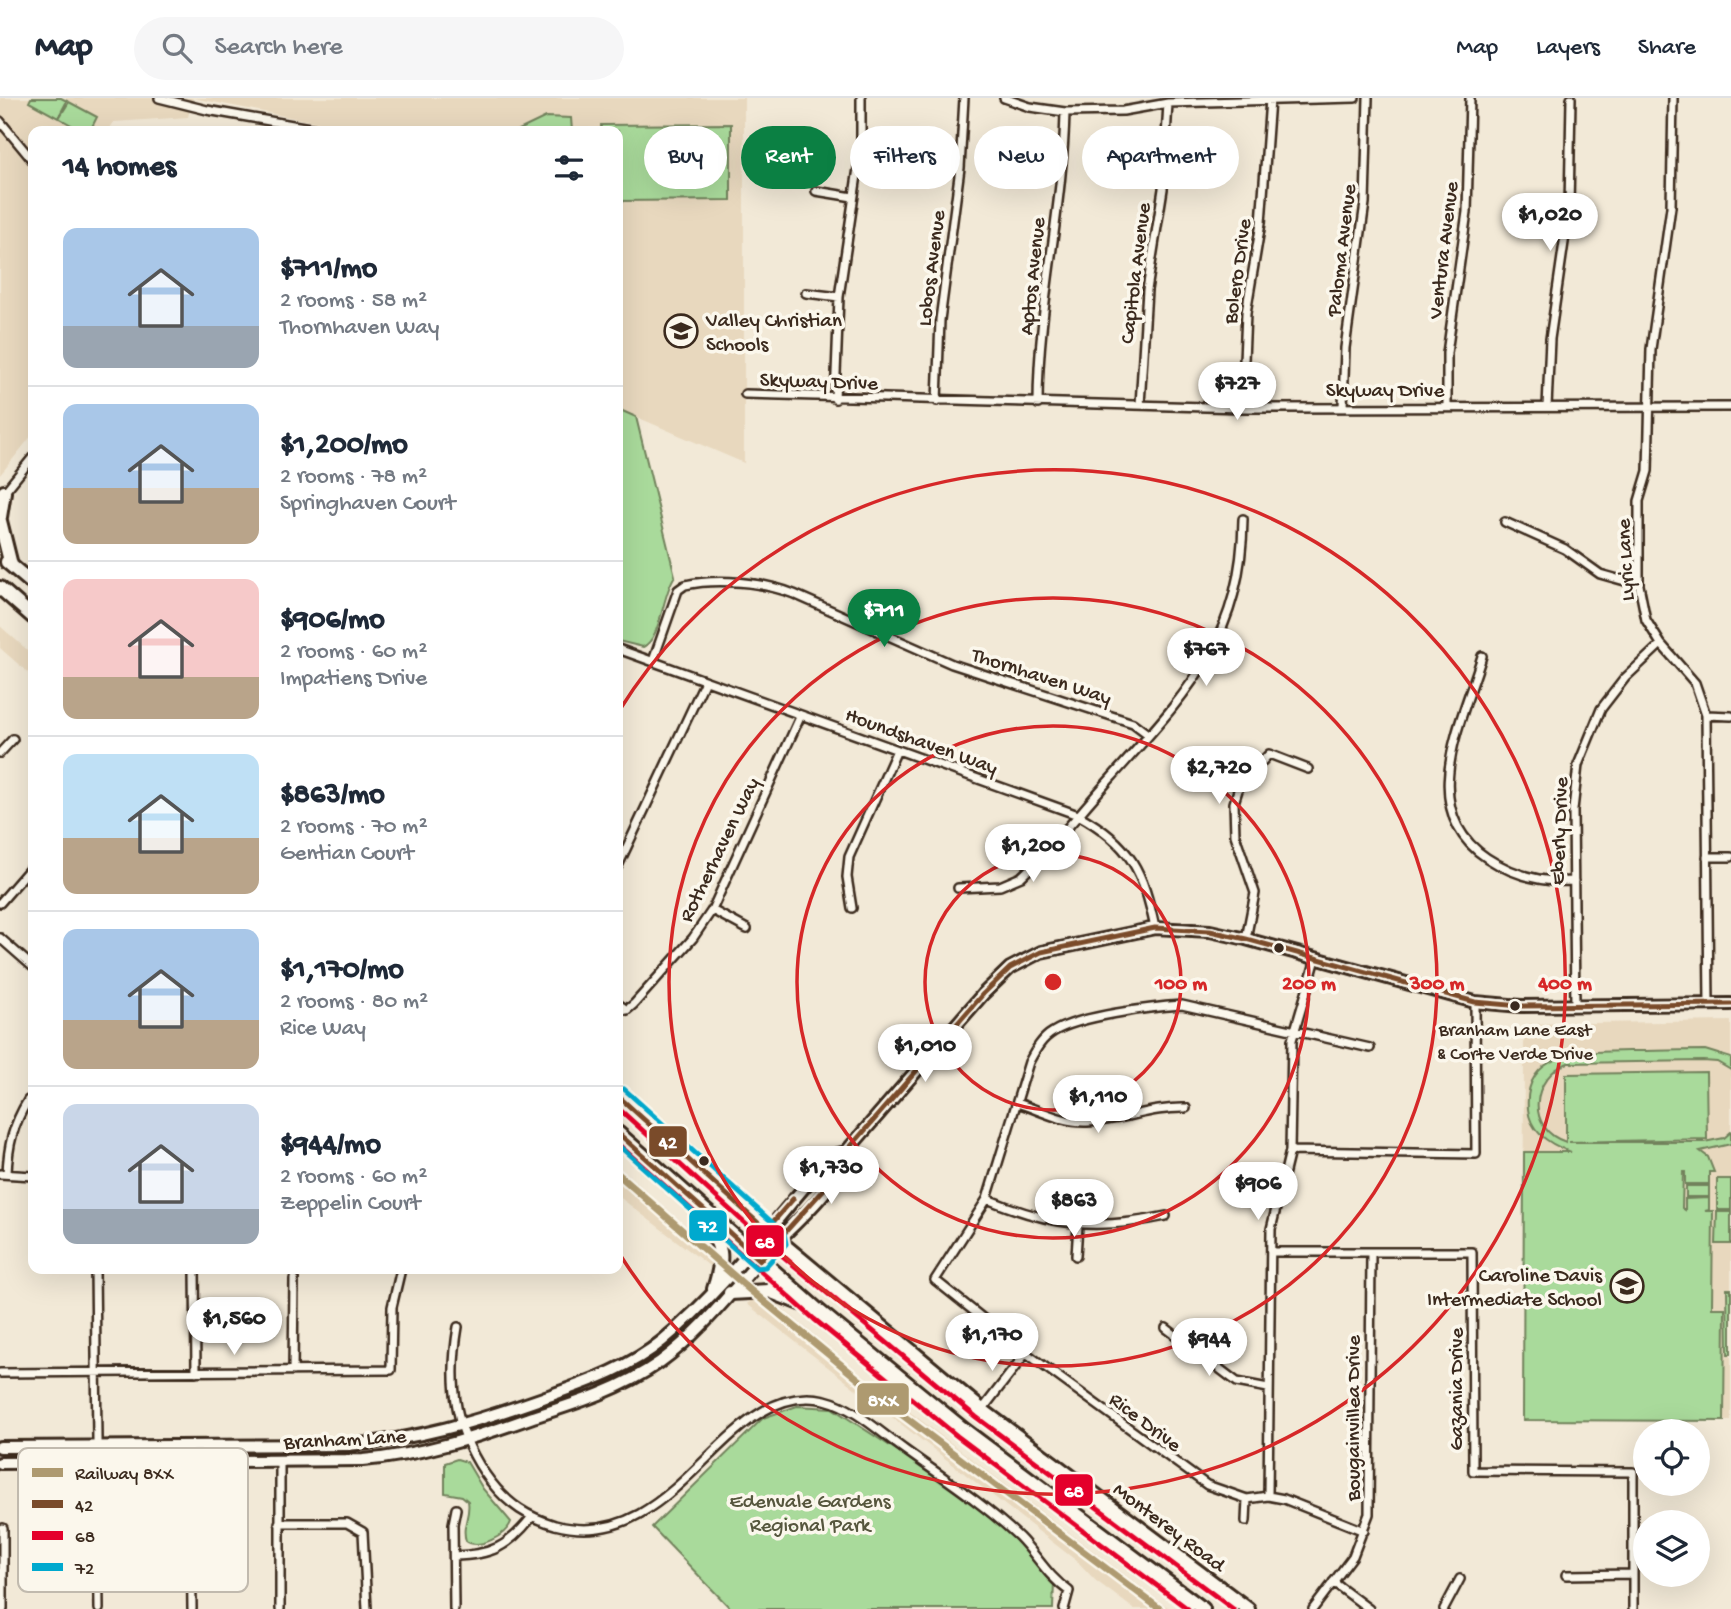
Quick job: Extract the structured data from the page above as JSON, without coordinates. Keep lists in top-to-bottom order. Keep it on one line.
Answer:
{"streets":{"main road":["Branham Lane","Monterey Road"],"street":["Paloma Avenue","Ventura Avenue","Lobos Avenue","Bolero Drive","Capitola Avenue","Aptos Avenue","Skyway Drive","Lyric Lane","Thornhaven Way","Houndshaven Way","Eberly Drive","Rotherhaven Way","Gazania Drive","Bougainvillea Drive","Rice Drive"]},"crossings":[["Paloma Avenue","Skyway Drive"],["Ventura Avenue","Skyway Drive"],["Lobos Avenue","Skyway Drive"],["Bolero Drive","Skyway Drive"],["Capitola Avenue","Skyway Drive"],["Aptos Avenue","Skyway Drive"],["Skyway Drive","Lyric Lane"],["Lyric Lane","Eberly Drive"],["Thornhaven Way","Houndshaven Way"],["Houndshaven Way","Rotherhaven Way"],["Gazania Drive","Bougainvillea Drive"],["Bougainvillea Drive","Rice Drive"],["Branham Lane","Monterey Road"]],"parks":["Edenvale Gardens Regional Park"],"places":{"school or university":["Valley Christian Schools","Caroline Davis Intermediate School"],"other":["Branham Lane East & Corte Verde Drive"]},"lines":["transit line 42","transit line 72","transit line 68","rail line 8XX"],"legend":["Railway 8XX","42","68","72"],"page":{"header":"Map","search":"Search here","nav":["Map","Layers","Share"],"chip":["Buy","Rent","Filters","New","Apartment"],"heading":"14 homes","price":["$1,020","$727","$711","$767","$2,720","$1,200","$1,010","$1,110","$1,730","$906","$863","$1,560","$1,170","$944"],"list":[{"name":"$711/mo","note":"2 rooms · 58 m² · Thornhaven Way"},{"name":"$1,200/mo","note":"2 rooms · 78 m² · Springhaven Court"},{"name":"$906/mo","note":"2 rooms · 60 m² · Impatiens Drive"},{"name":"$863/mo","note":"2 rooms · 70 m² · Gentian Court"},{"name":"$1,170/mo","note":"2 rooms · 80 m² · Rice Way"},{"name":"$944/mo","note":"2 rooms · 60 m² · Zeppelin Court"}]},"rings":["100 m","200 m","300 m","400 m"]}
